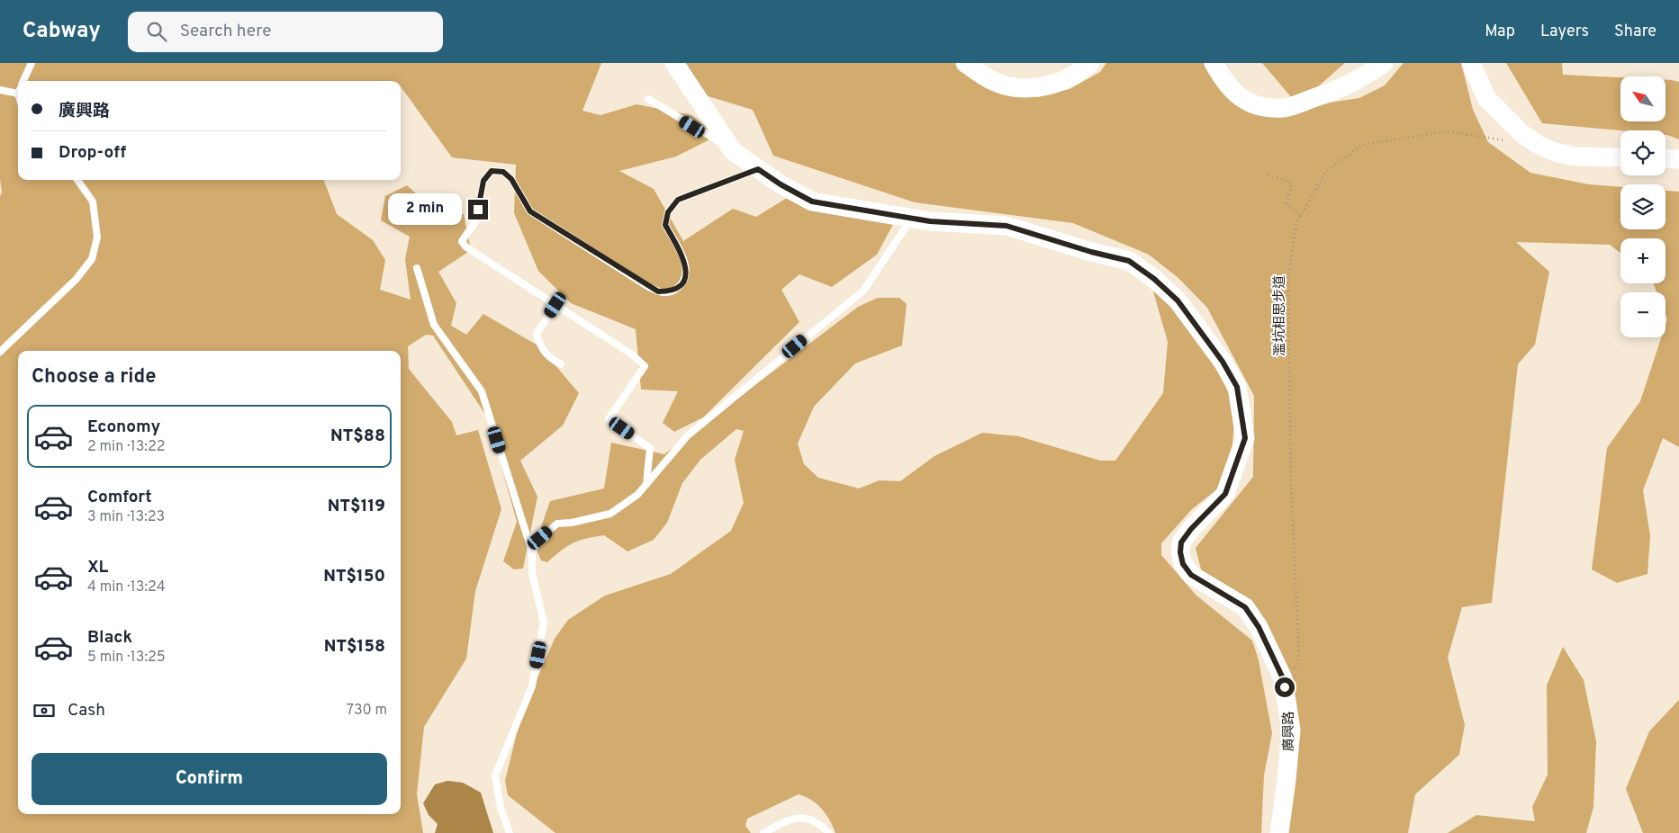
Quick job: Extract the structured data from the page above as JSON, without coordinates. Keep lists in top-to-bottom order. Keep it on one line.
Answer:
{"streets":{"street":["廣興路"],"path":["濫坑相思步道"]},"crossings":[["濫坑相思步道","廣興路"]],"north":"top left","page":{"header":"Cabway","search":"Search here","nav":["Map","Layers","Share"],"map_buttons":["+","−"],"banner":["廣興路","Drop-off"],"bubble":"2 min","heading":"Choose a ride","list":[{"name":"Economy","note":"2 min · 13:22","value":"NT$88"},{"name":"Comfort","note":"3 min · 13:23","value":"NT$119"},{"name":"XL","note":"4 min · 13:24","value":"NT$150"},{"name":"Black","note":"5 min · 13:25","value":"NT$158"}],"pay":["Cash","730 m"],"buttons":"Confirm"}}
